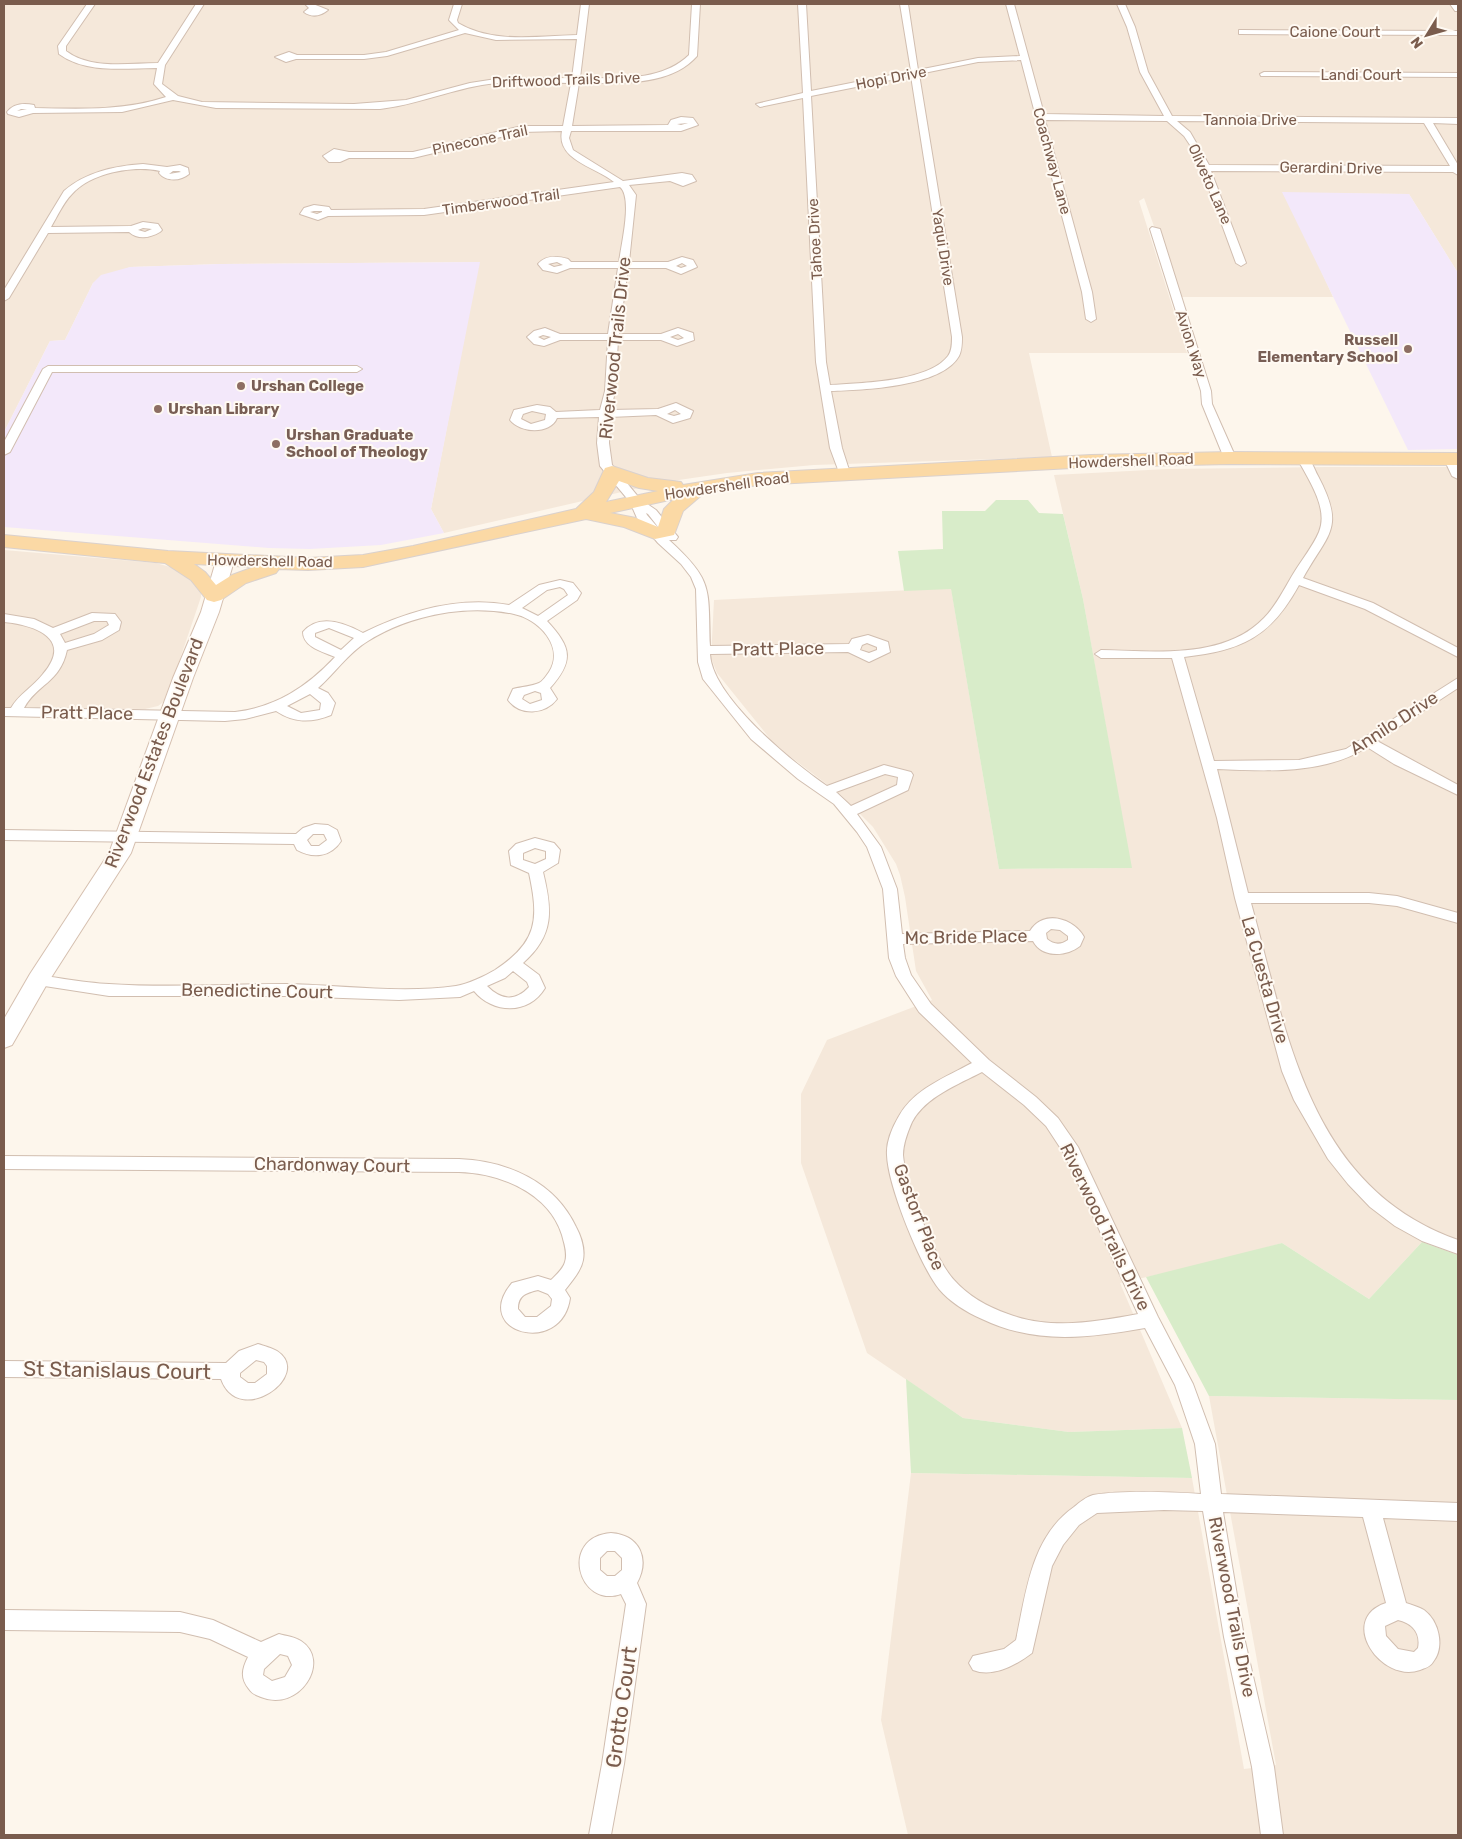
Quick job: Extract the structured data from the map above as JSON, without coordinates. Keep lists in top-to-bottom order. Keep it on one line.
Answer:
{"streets":{"main road":["Howdershell Road"],"street":["Caione Court","Landi Court","Hopi Drive","Driftwood Trails Drive","Tannoia Drive","Pinecone Trail","Coachway Lane","Gerardini Drive","Oliveto Lane","Timberwood Trail","Tahoe Drive","Yaqui Drive","Avion Way","Riverwood Trails Drive","Pratt Place","Annilo Drive","Riverwood Estates Boulevard","Mc Bride Place","La Cuesta Drive","Benedictine Court","Chardonway Court","Gastorf Place","St Stanislaus Court","Grotto Court"]},"crossings":[["Hopi Drive","Coachway Lane"],["Hopi Drive","Tahoe Drive"],["Hopi Drive","Yaqui Drive"],["Tannoia Drive","Coachway Lane"],["Tannoia Drive","Oliveto Lane"],["Gerardini Drive","Oliveto Lane"],["Timberwood Trail","Riverwood Trails Drive"],["Tahoe Drive","Yaqui Drive"],["Tahoe Drive","Howdershell Road"],["Avion Way","Howdershell Road"],["Riverwood Trails Drive","Howdershell Road"],["Riverwood Trails Drive","Pratt Place"],["Riverwood Trails Drive","Mc Bride Place"],["Riverwood Trails Drive","Gastorf Place"],["Howdershell Road","Riverwood Estates Boulevard"],["Pratt Place","Riverwood Estates Boulevard"],["Annilo Drive","La Cuesta Drive"],["Riverwood Estates Boulevard","Benedictine Court"]],"places":["Russell Elementary School","Urshan College","Urshan Library","Urshan Graduate School of Theology"],"north":"bottom left"}
